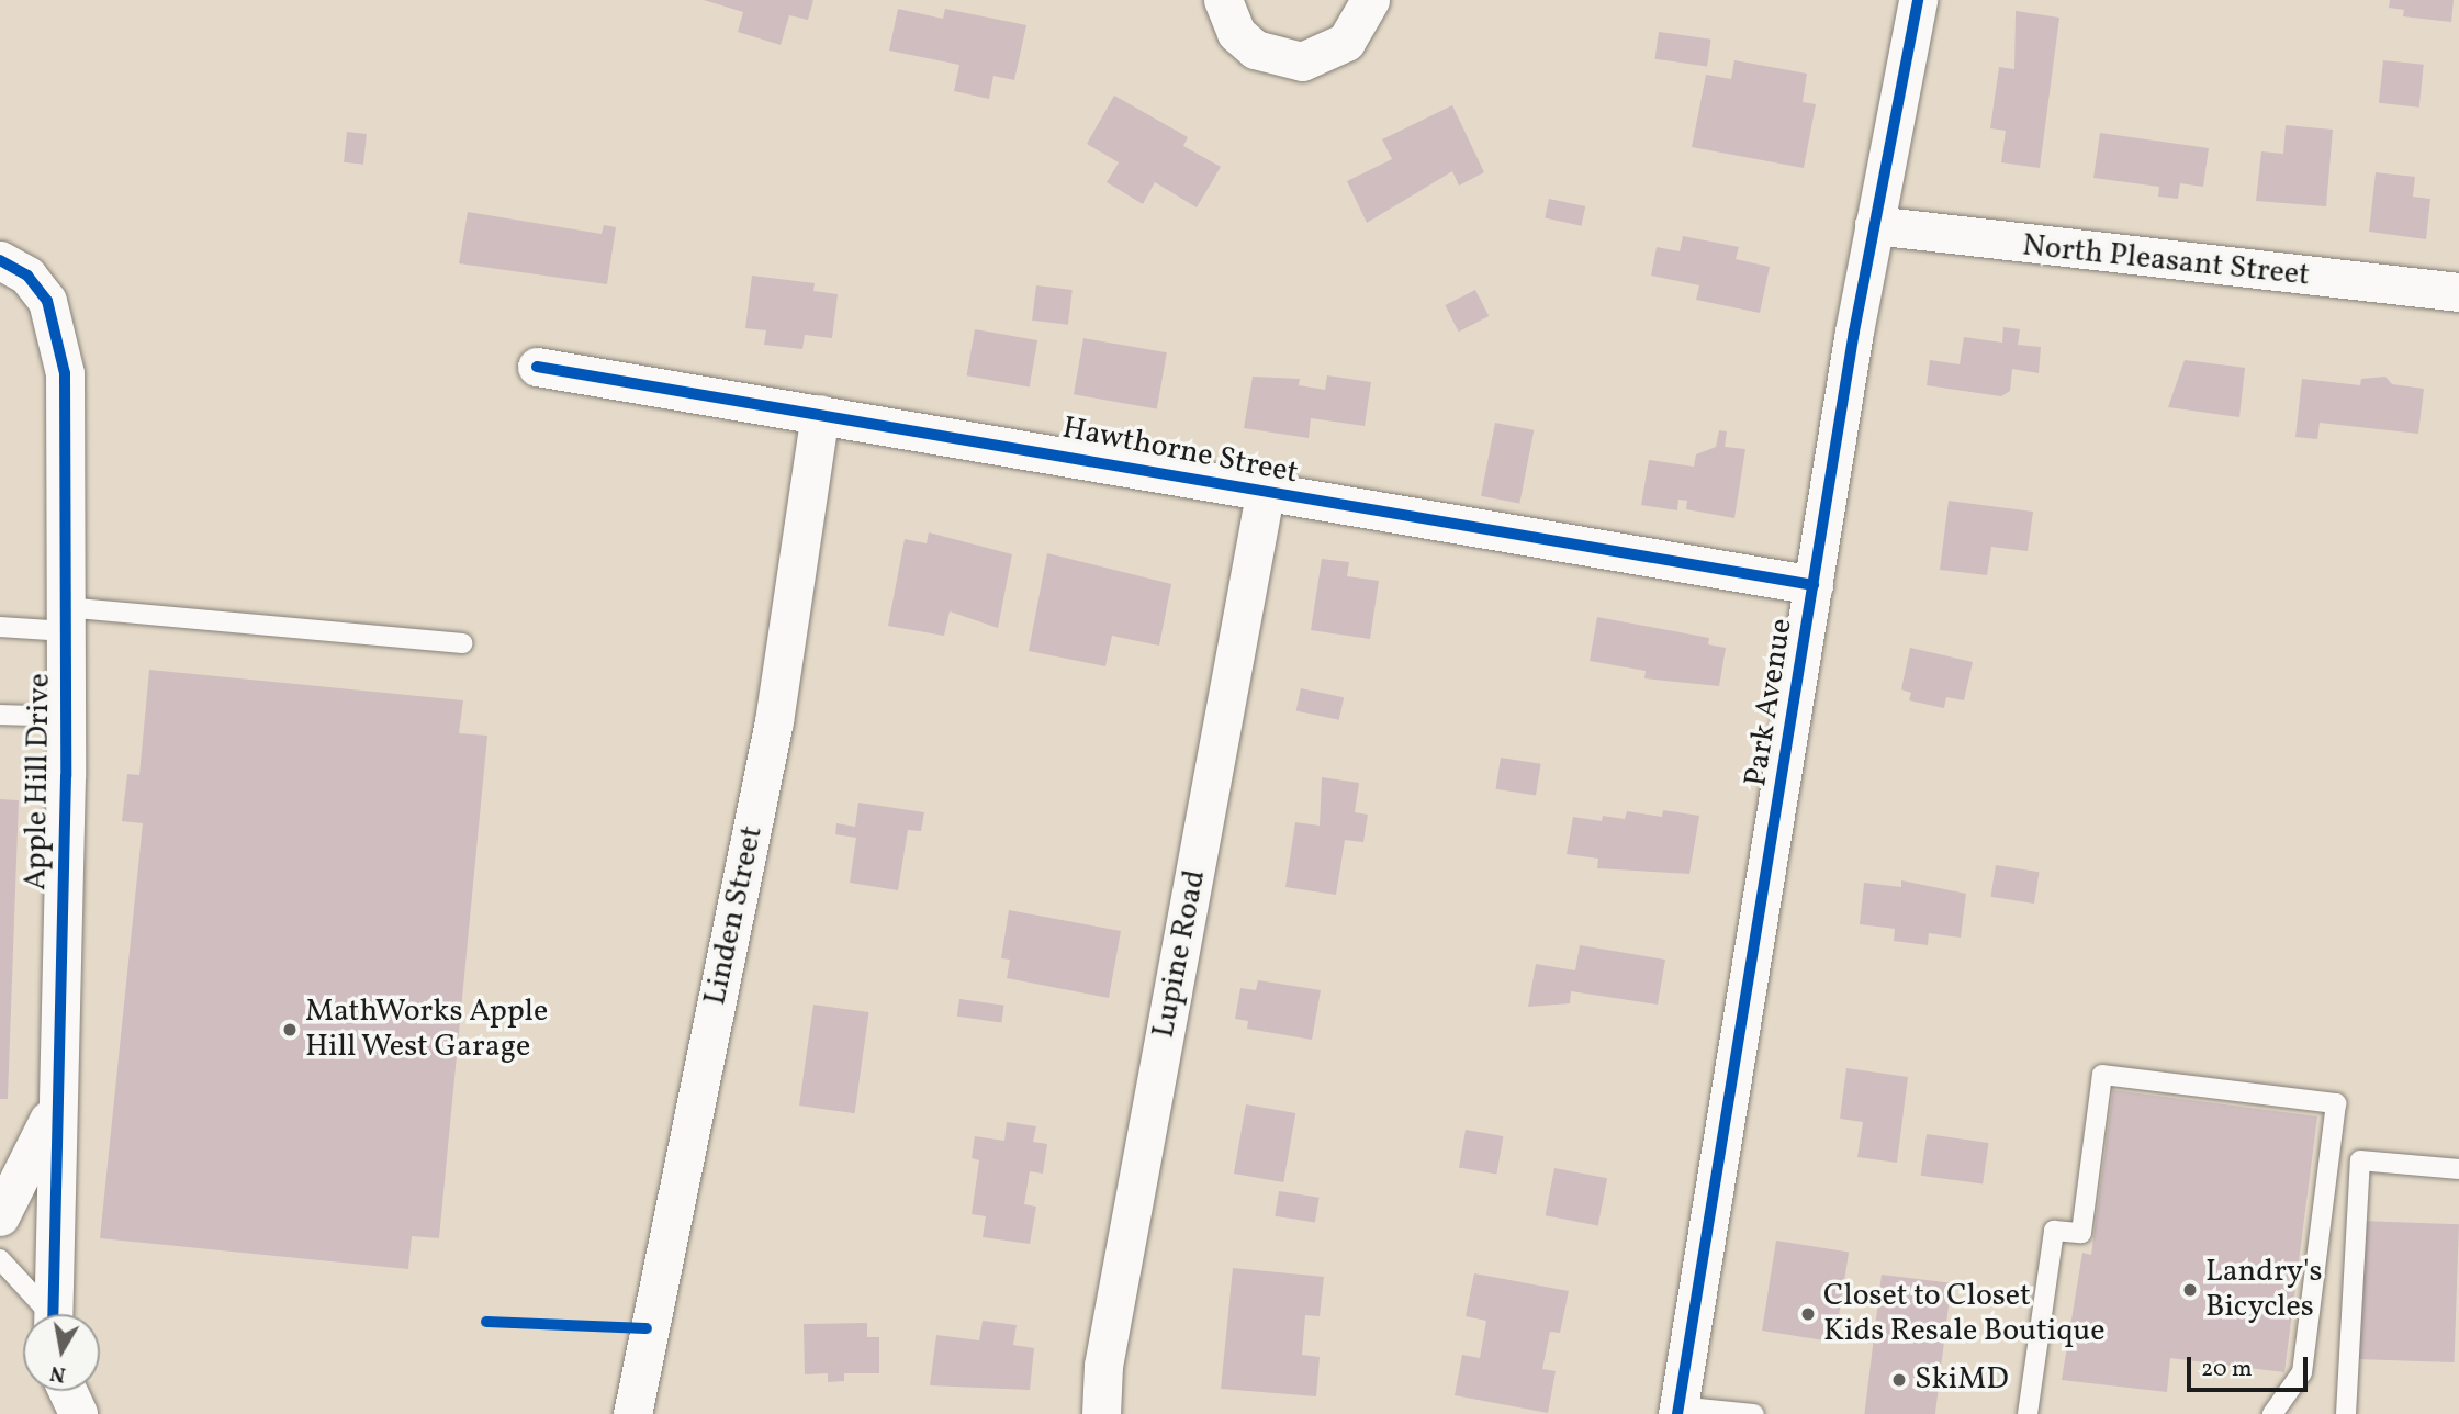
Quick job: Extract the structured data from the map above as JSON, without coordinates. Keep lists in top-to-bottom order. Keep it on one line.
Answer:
{"streets":{"street":["North Pleasant Street","Hawthorne Street","Park Avenue","Apple Hill Drive","Linden Street","Lupine Road"]},"crossings":[["North Pleasant Street","Park Avenue"],["Hawthorne Street","Park Avenue"],["Hawthorne Street","Linden Street"],["Hawthorne Street","Lupine Road"]],"places":["MathWorks Apple Hill West Garage","Landry's Bicycles","Closet to Closet Kids Resale Boutique","SkiMD"],"scale_bar":"20 m","north":"bottom"}
